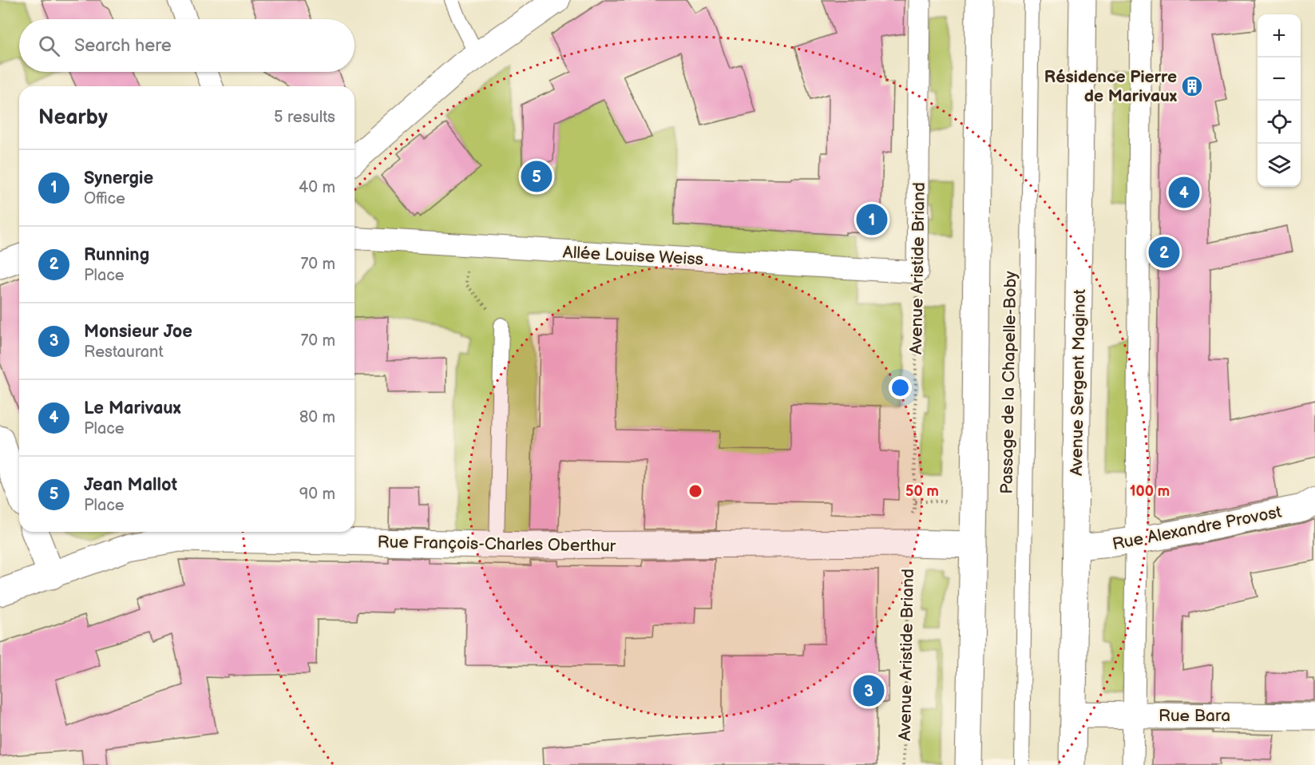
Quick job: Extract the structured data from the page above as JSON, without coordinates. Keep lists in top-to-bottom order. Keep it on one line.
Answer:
{"streets":{"street":["Allée Louise Weiss","Avenue Aristide Briand","Avenue Sergent Maginot","Rue Alexandre Provost","Rue François-Charles Oberthur","Rue Bara"],"lane":["Passage de la Chapelle-Boby"]},"crossings":[["Allée Louise Weiss","Avenue Aristide Briand"],["Avenue Aristide Briand","Rue François-Charles Oberthur"],["Avenue Sergent Maginot","Rue Alexandre Provost"],["Avenue Sergent Maginot","Rue Bara"]],"places":{"building":["Résidence Pierre de Marivaux"]},"page":{"map_buttons":["+","−"],"search":"Search here","heading":["Nearby","5 results"],"list":[{"mark":"1","name":"Synergie","note":"Office","value":"40 m"},{"mark":"2","name":"Running","note":"Place","value":"70 m"},{"mark":"3","name":"Monsieur Joe","note":"Restaurant","value":"70 m"},{"mark":"4","name":"Le Marivaux","note":"Place","value":"80 m"},{"mark":"5","name":"Jean Mallot","note":"Place","value":"90 m"}],"pins":["5","4","1","2","3"]},"rings":["50 m","100 m"]}
